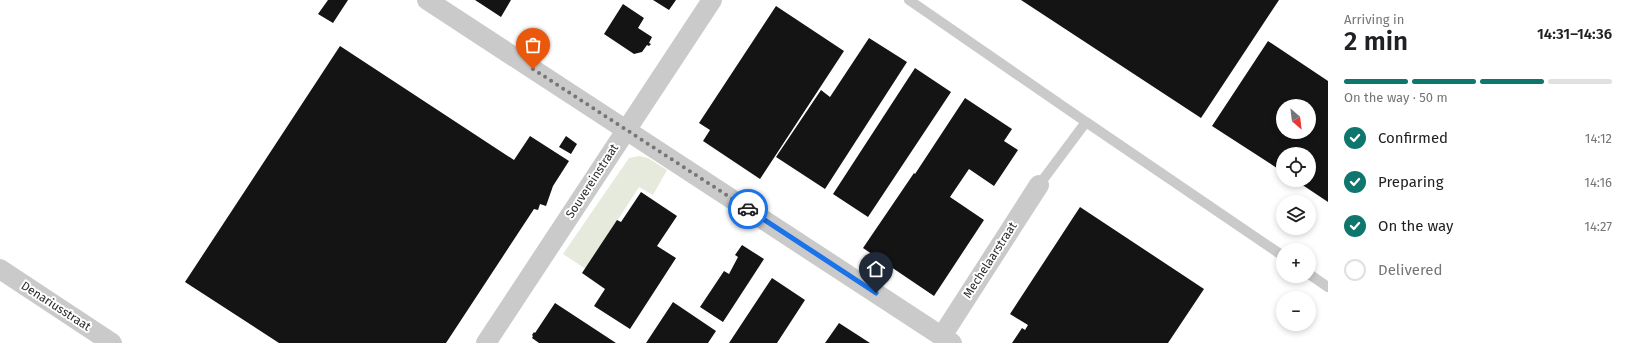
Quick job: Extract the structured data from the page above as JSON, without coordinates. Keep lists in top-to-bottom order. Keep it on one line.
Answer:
{"streets":{"street":["Souvereinstraat","Mechelaarstraat","Denariusstraat"]},"crossings":[["Souvereinstraat","Mechelaarstraat"]],"north":"bottom right","page":{"heading":["2 min","Arriving in","14:31–14:36"],"bar":"On the way · 50 m","map_buttons":["+","−"],"list":[["Confirmed","14:12"],["Preparing","14:16"],["On the way","14:27"],"Delivered"]}}
